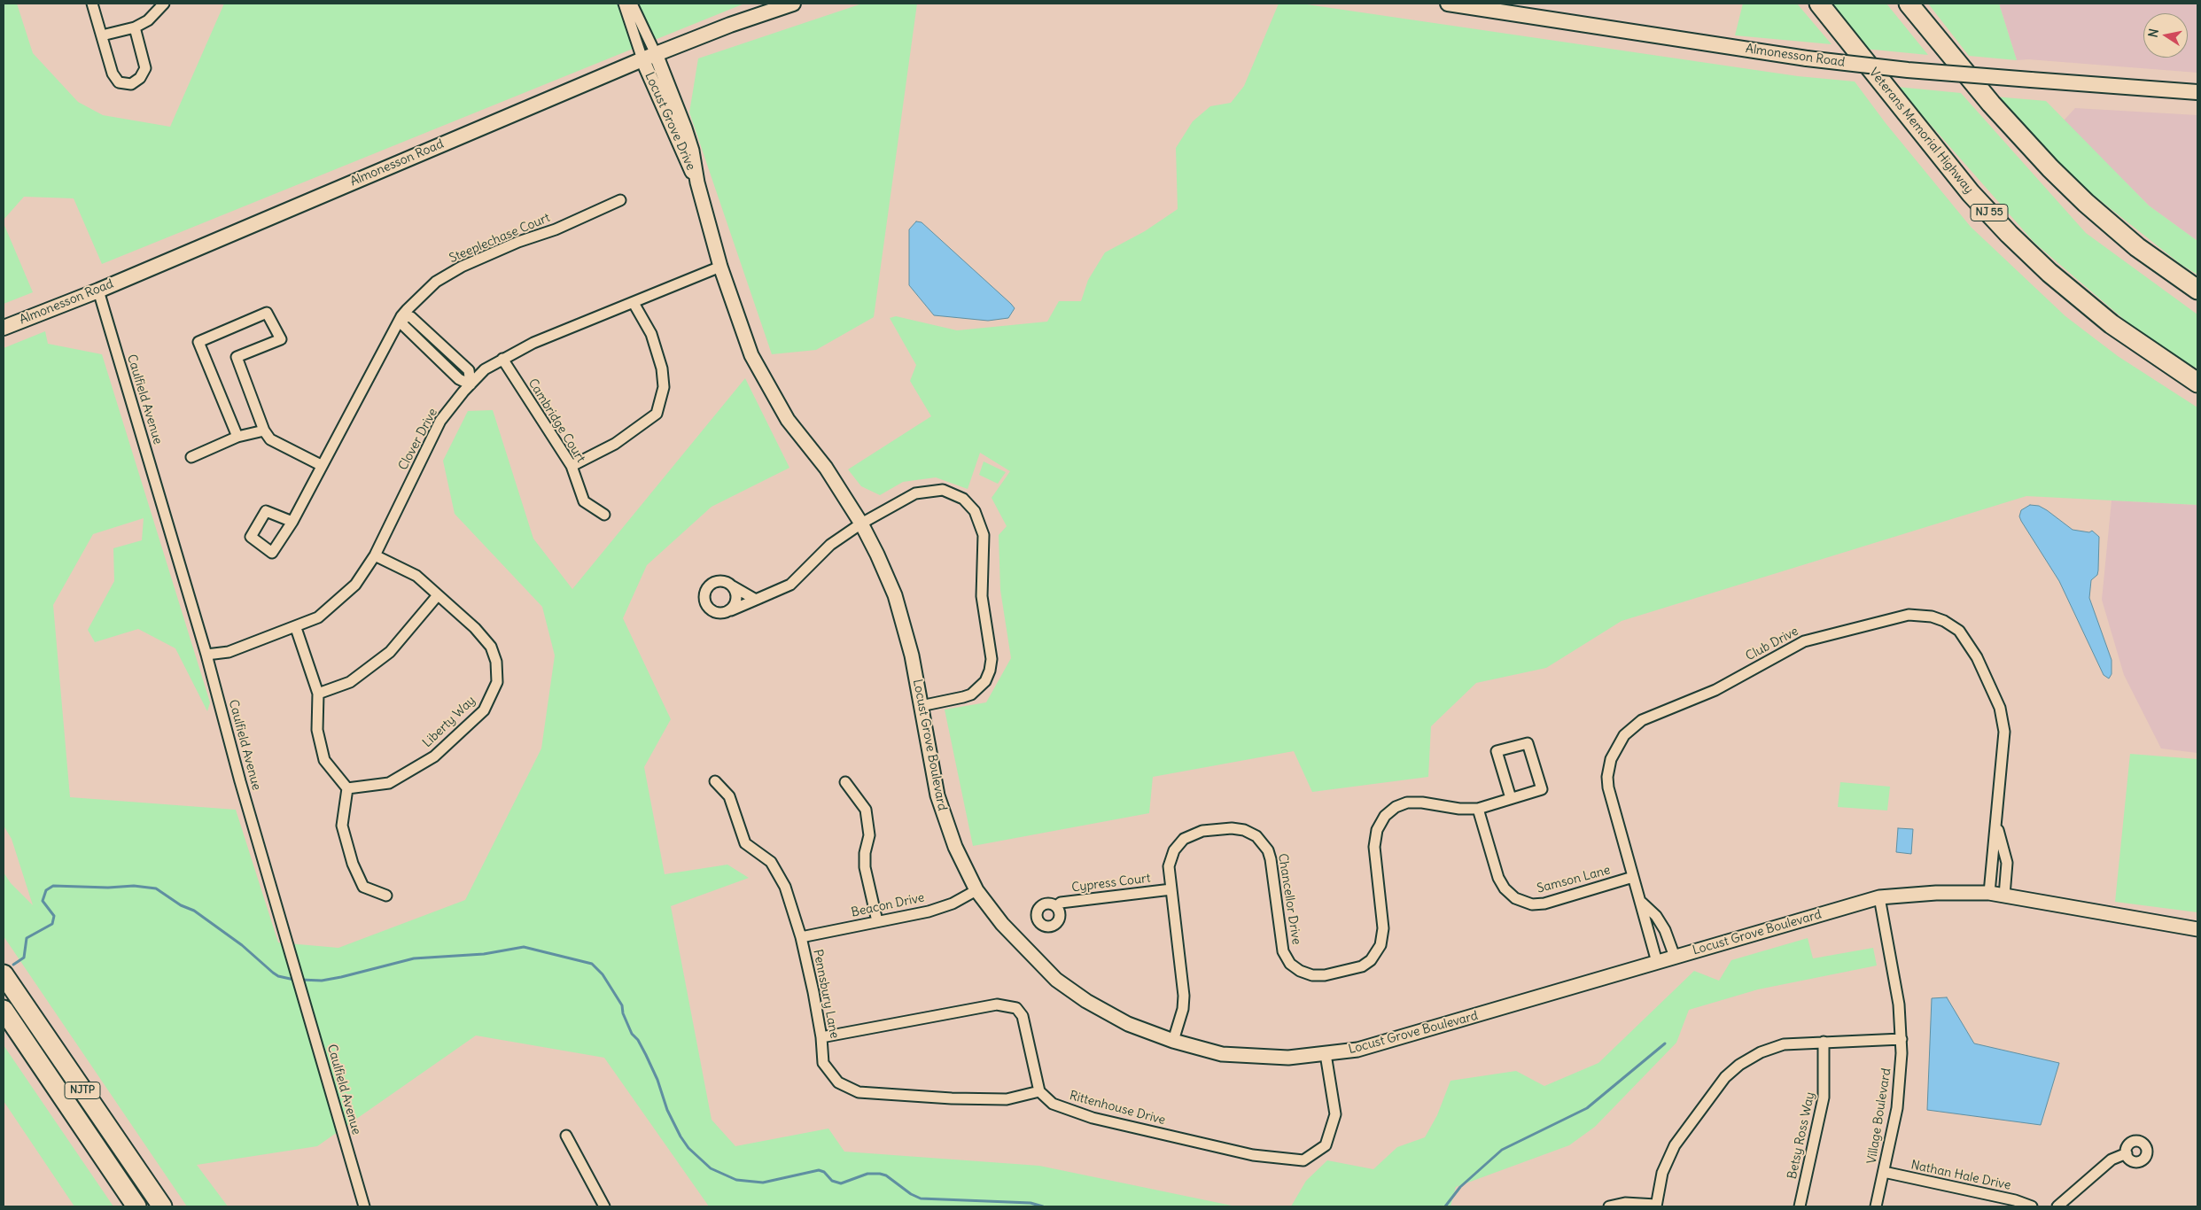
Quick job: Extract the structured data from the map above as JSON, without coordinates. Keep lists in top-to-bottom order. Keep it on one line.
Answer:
{"streets":{"highway":["Veterans Memorial Highway","NJ 55","NJTP"],"main road":["Almonesson Road"],"street":["Locust Grove Drive","Steeplechase Court","Caulfield Avenue","Cambridge Court","Clover Drive","Club Drive","Liberty Way","Locust Grove Boulevard","Samson Lane","Cypress Court","Chancellor Drive","Beacon Drive","Pennsbury Lane","Rittenhouse Drive","Village Boulevard","Betsy Ross Way","Nathan Hale Drive"]},"crossings":[["Almonesson Road","Locust Grove Drive"],["Almonesson Road","Caulfield Avenue"],["Locust Grove Drive","Clover Drive"],["Locust Grove Drive","Locust Grove Boulevard"],["Caulfield Avenue","Clover Drive"],["Cambridge Court","Clover Drive"],["Clover Drive","Liberty Way"],["Clover Drive","Locust Grove Boulevard"],["Club Drive","Locust Grove Boulevard"],["Club Drive","Samson Lane"],["Locust Grove Boulevard","Chancellor Drive"],["Locust Grove Boulevard","Beacon Drive"],["Locust Grove Boulevard","Rittenhouse Drive"],["Locust Grove Boulevard","Village Boulevard"],["Samson Lane","Chancellor Drive"],["Cypress Court","Chancellor Drive"],["Beacon Drive","Pennsbury Lane"],["Pennsbury Lane","Rittenhouse Drive"],["Village Boulevard","Nathan Hale Drive"]],"north":"left"}
